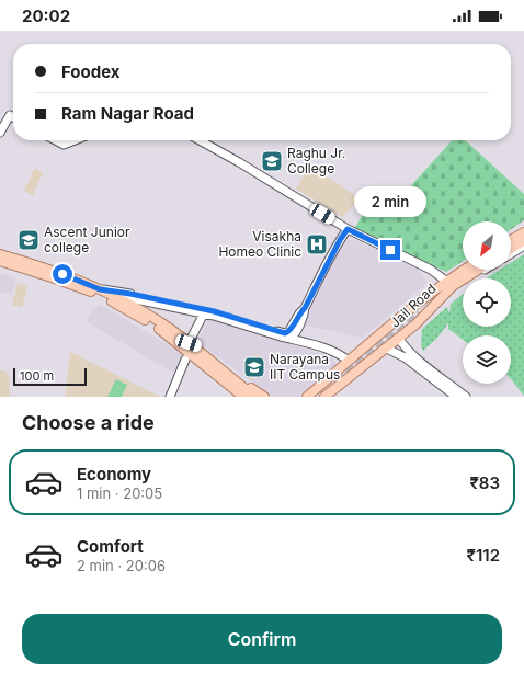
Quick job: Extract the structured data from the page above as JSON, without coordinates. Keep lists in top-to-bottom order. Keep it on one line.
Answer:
{"streets":{"main road":["Jail Road"]},"places":{"school or university":["Raghu Jr. College","Ascent Junior college","Narayana IIT Campus"],"hospital":["Visakha Homeo Clinic"]},"scale_bar":"100 m","north":"bottom left","page":{"status":"20:02","banner":["Foodex","Ram Nagar Road"],"bubble":"2 min","scale":"100 m","heading":"Choose a ride","list":[{"name":"Economy","note":"1 min · 20:05","value":"₹83"},{"name":"Comfort","note":"2 min · 20:06","value":"₹112"}],"buttons":"Confirm"}}
